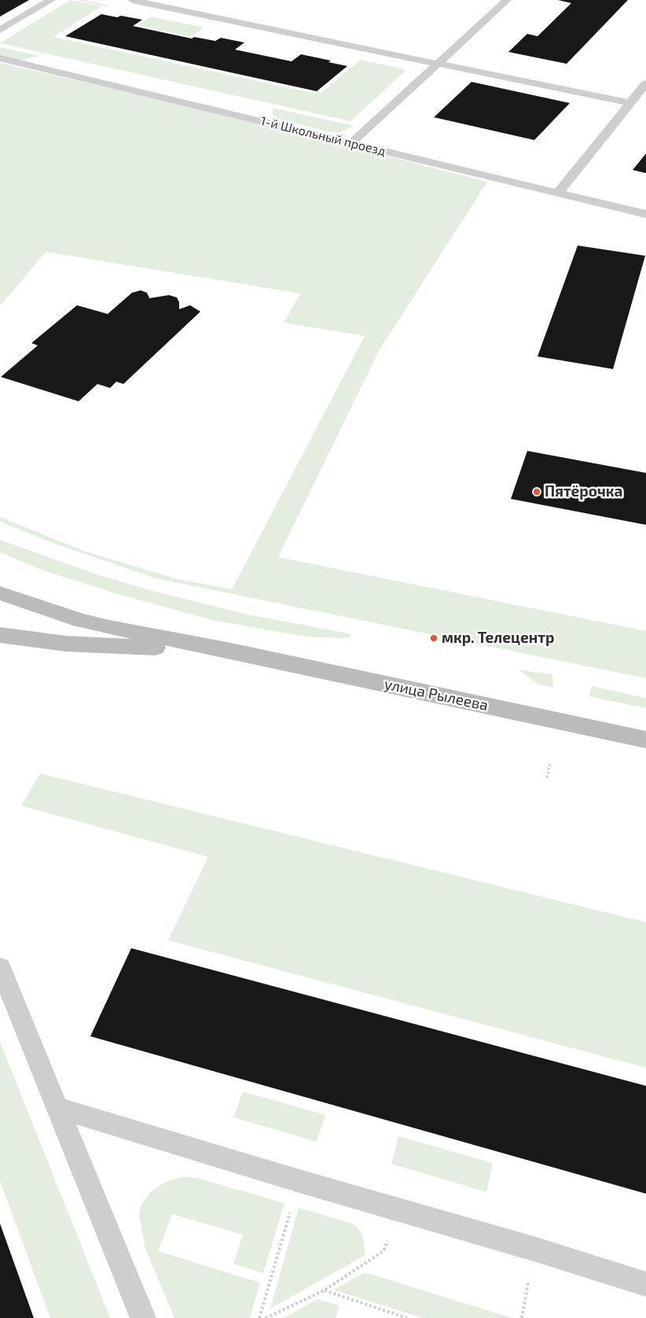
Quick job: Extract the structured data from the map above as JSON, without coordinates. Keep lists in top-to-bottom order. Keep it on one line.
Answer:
{"streets":{"main road":["улица Рылеева"],"lane":["1-й Школьный проезд"]},"places":["Пятёрочка","мкр. Телецентр"]}
